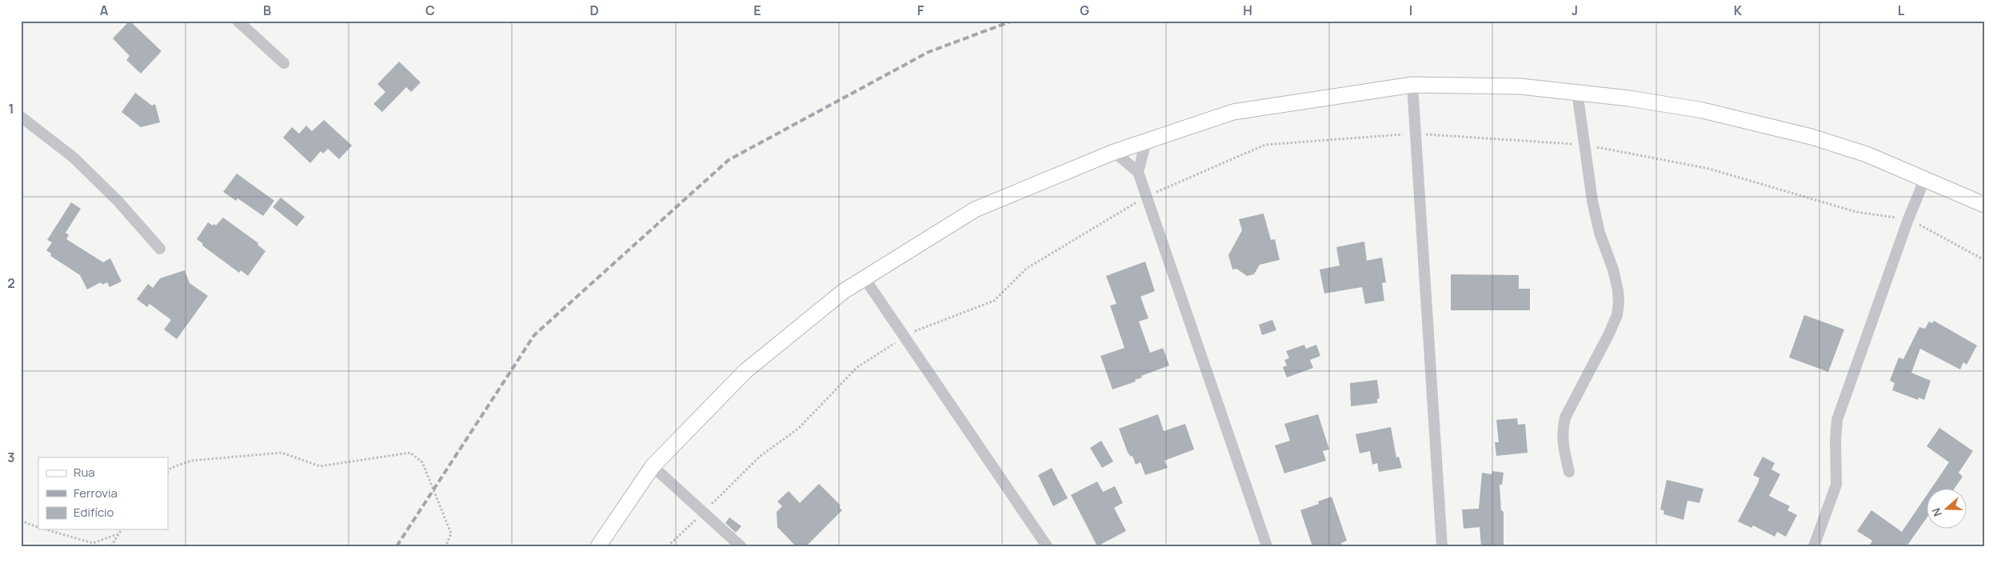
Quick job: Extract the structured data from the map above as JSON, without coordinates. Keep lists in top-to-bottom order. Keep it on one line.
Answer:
{"legend":["Rua","Ferrovia","Edifício"],"north":"left","grid":{"columns":["A","B","C","D","E","F","G","H","I","J","K","L"],"rows":["1","2","3"]}}
